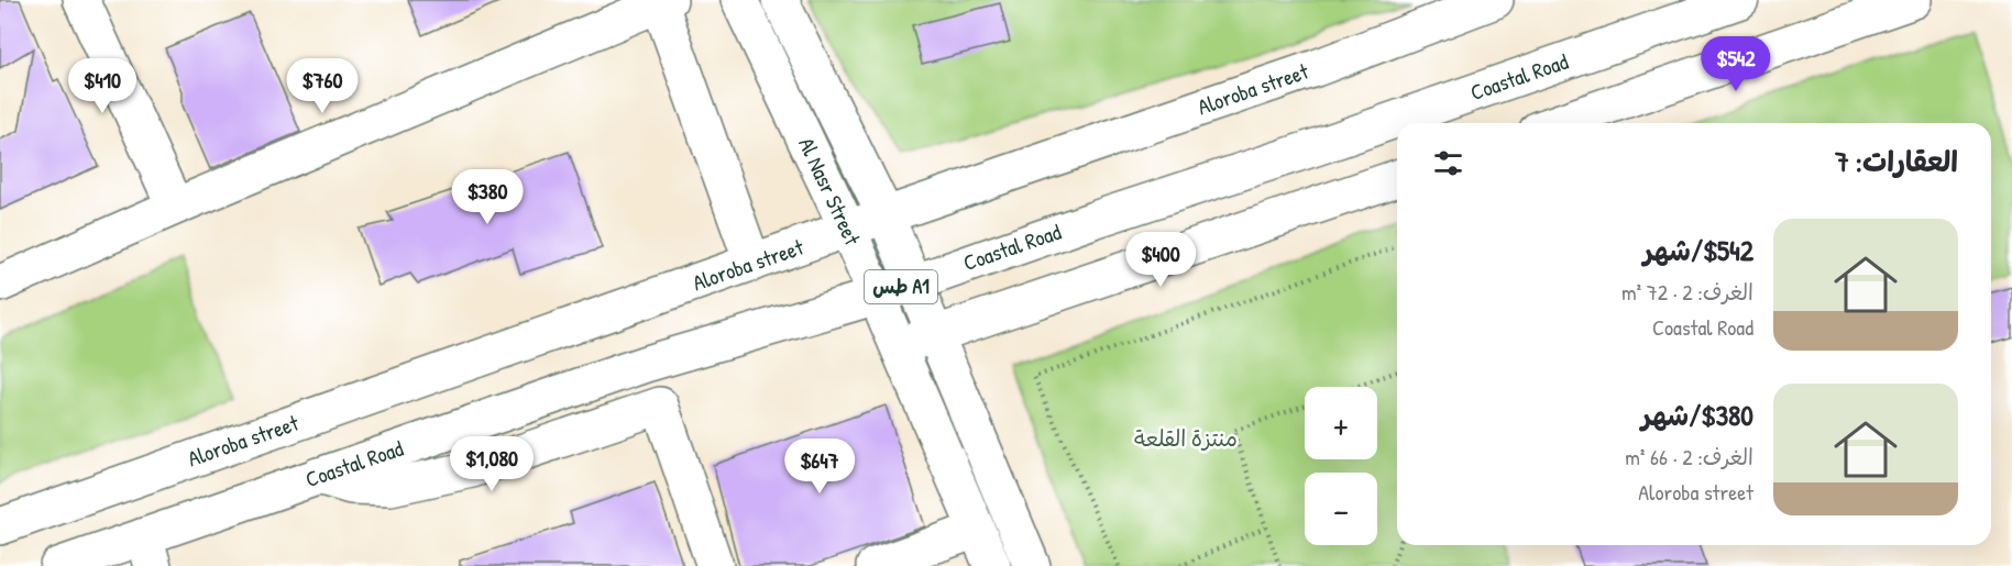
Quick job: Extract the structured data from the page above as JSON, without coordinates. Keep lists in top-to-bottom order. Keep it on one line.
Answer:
{"streets":{"main road":["Coastal Road","Aloroba street","Al Nasr Street","طس A1"]},"crossings":[["Coastal Road","Al Nasr Street"],["Aloroba street","Al Nasr Street"]],"parks":["منتزة القلعة"],"page":{"price":["$542","$410","$760","$380","$400","$1,080","$647"],"heading":"العقارات: 7","list":[{"name":"$542/شهر","note":"الغرف: 2 · 72 m² · Coastal Road"},{"name":"$380/شهر","note":"الغرف: 2 · 66 m² · Aloroba street"}],"map_buttons":["+","−"]}}
